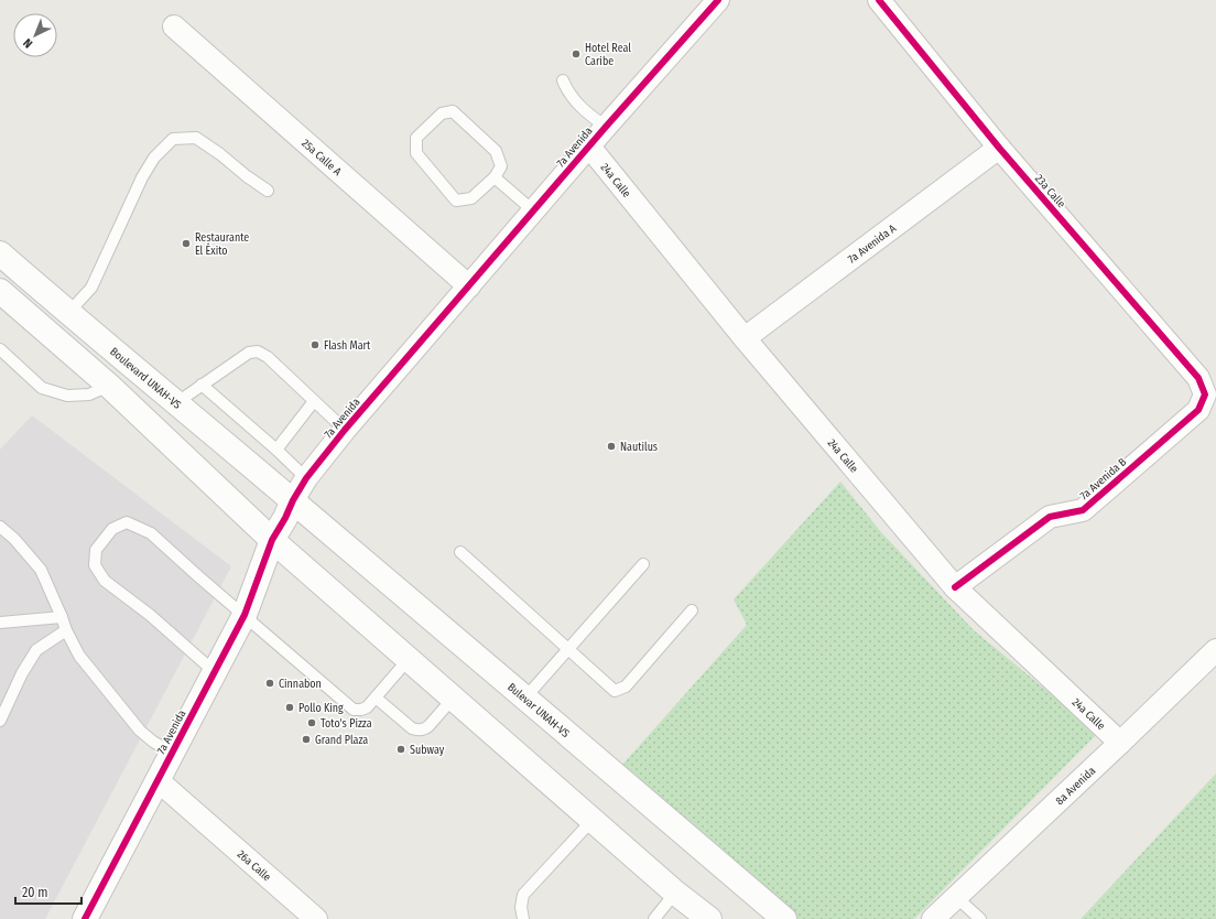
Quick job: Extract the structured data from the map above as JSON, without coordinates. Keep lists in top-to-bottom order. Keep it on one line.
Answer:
{"streets":{"main road":["7a Avenida","Boulevard UNAH-VS","Bulevar UNAH-VS"],"street":["25a Calle A","24a Calle","23a Calle","7a Avenida A","7a Avenida B","8a Avenida","26a Calle"]},"crossings":[["7a Avenida","25a Calle A"],["7a Avenida","24a Calle"],["7a Avenida","Boulevard UNAH-VS"],["7a Avenida","Bulevar UNAH-VS"],["7a Avenida","26a Calle"],["24a Calle","7a Avenida A"],["24a Calle","7a Avenida B"],["24a Calle","8a Avenida"],["23a Calle","7a Avenida A"],["23a Calle","7a Avenida B"],["Boulevard UNAH-VS","Bulevar UNAH-VS"]],"places":["Hotel Real Caribe","Restaurante El Éxito","Flash Mart","Nautilus","Cinnabon","Pollo King","Toto's Pizza","Grand Plaza","Subway"],"scale_bar":"20 m","north":"bottom left"}
